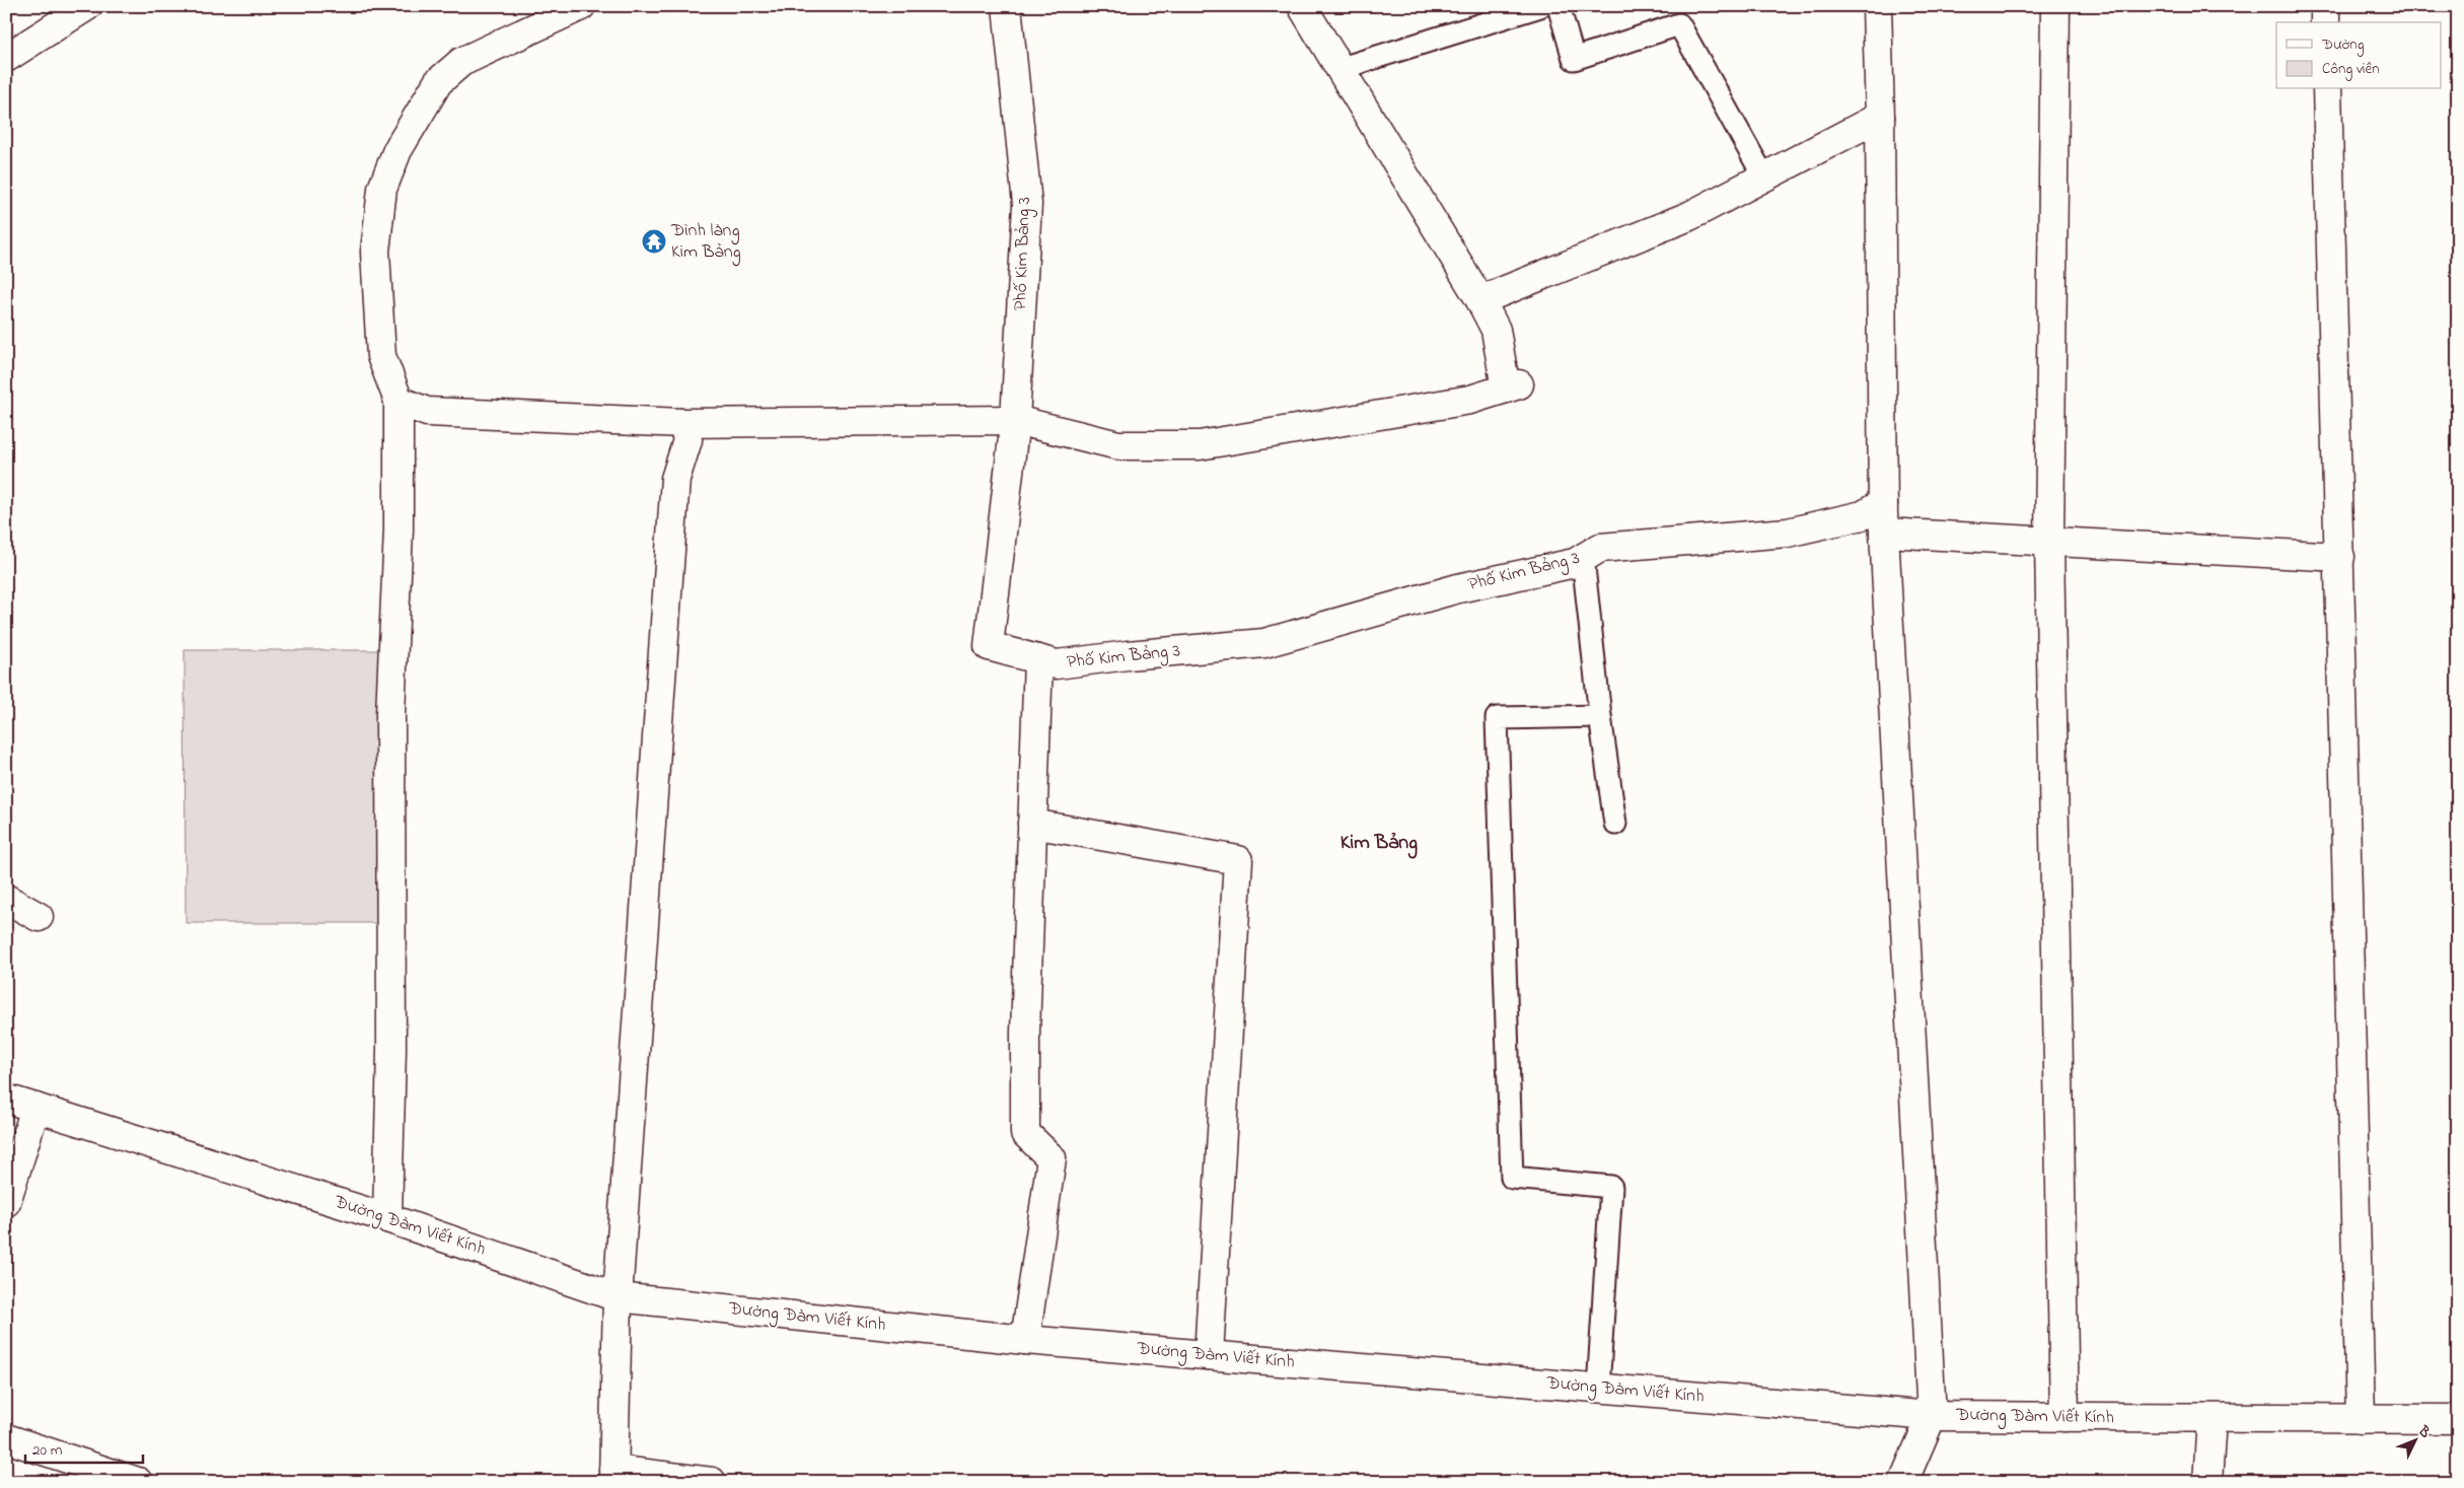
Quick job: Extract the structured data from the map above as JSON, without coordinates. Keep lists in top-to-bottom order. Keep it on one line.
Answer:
{"streets":{"street":["Phố Kim Bảng 3","Đường Đàm Viết Kính"]},"districts":["Kim Bảng"],"places":{"temple":["Đình làng Kim Bảng"]},"legend":["Đường","Công viên"],"scale_bar":"20 m","north":"top right"}
